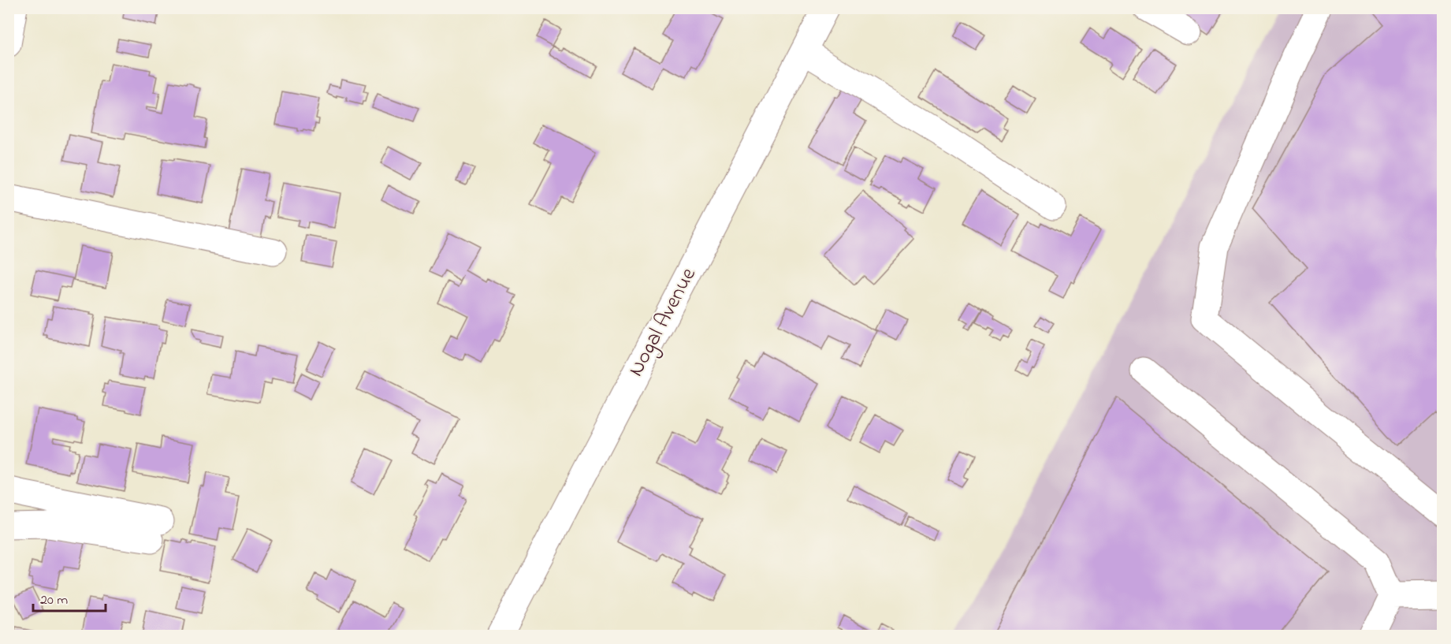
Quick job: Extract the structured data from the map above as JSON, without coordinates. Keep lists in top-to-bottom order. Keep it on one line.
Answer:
{"streets":{"street":["Nogal Avenue"]},"scale_bar":"20 m"}
